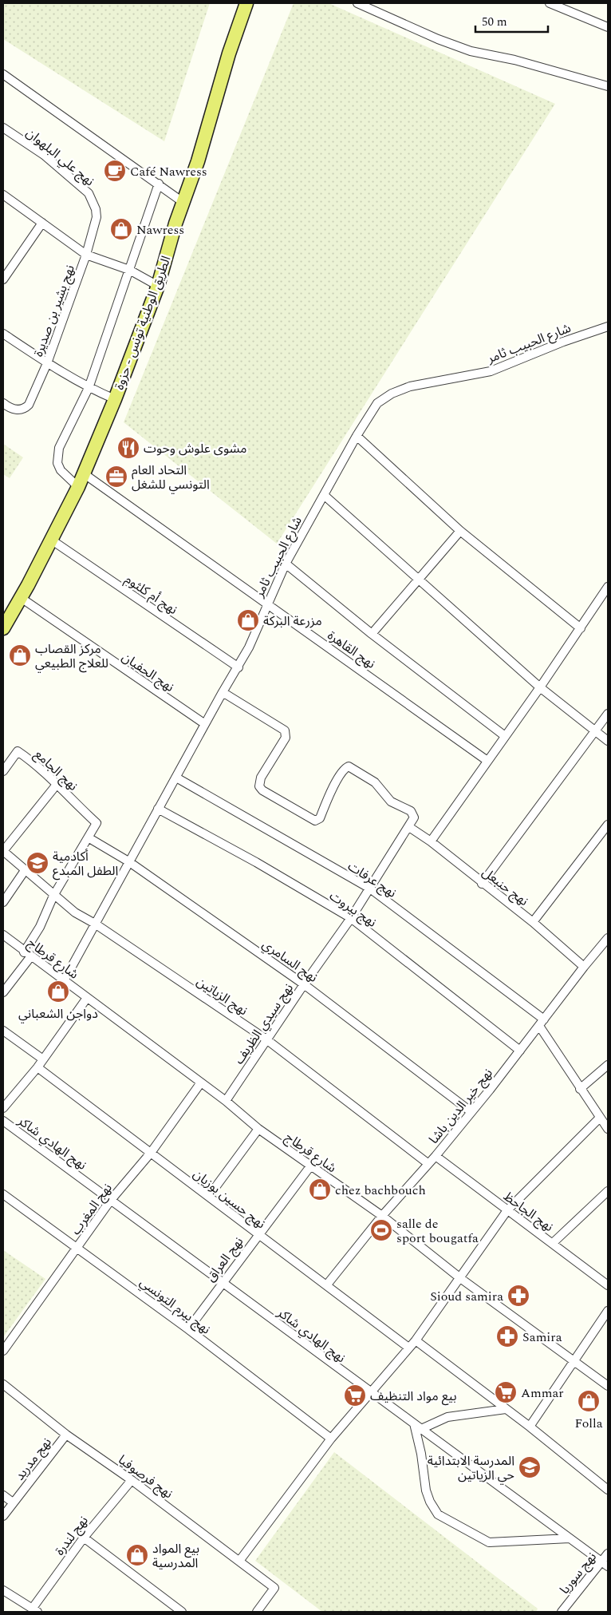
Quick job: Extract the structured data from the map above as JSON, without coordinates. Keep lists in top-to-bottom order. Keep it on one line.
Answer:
{"streets":{"main road":["الطريق الوطنية تونس - حزوة"],"street":["نهج علي البلهوان","نهج بشير بن صديرة","شارع الحبيب ثامر","نهج أم كلثوم","نهج القاهرة","نهج الحفيان","نهج الجامع","نهج عرفات","نهج حنبعل","نهج بيروت","شارع قرطاج","نهج السامري","نهج الزياتين","نهج سيدي الظريف","نهج خير الدين باشا","نهج الهادي شاكر","نهج حسين بوزيان","نهج المغرب","نهج الجاحظ","نهج العراق","نهج بيرم التونسي","نهج مدريد","نهج فرصوفيا","نهج لندرة","نهج سوريا"]},"crossings":[["نهج علي البلهوان","نهج بشير بن صديرة"],["الطريق الوطنية تونس - حزوة","نهج أم كلثوم"],["الطريق الوطنية تونس - حزوة","نهج القاهرة"],["الطريق الوطنية تونس - حزوة","نهج الحفيان"],["شارع الحبيب ثامر","نهج أم كلثوم"],["شارع الحبيب ثامر","نهج القاهرة"],["شارع الحبيب ثامر","نهج الحفيان"],["شارع الحبيب ثامر","نهج عرفات"],["شارع الحبيب ثامر","نهج حنبعل"],["شارع الحبيب ثامر","نهج بيروت"],["شارع الحبيب ثامر","شارع قرطاج"],["شارع الحبيب ثامر","نهج السامري"],["شارع الحبيب ثامر","نهج الزياتين"],["نهج الجامع","نهج السامري"],["نهج عرفات","نهج سيدي الظريف"],["نهج عرفات","نهج خير الدين باشا"],["نهج حنبعل","نهج سيدي الظريف"],["نهج حنبعل","نهج خير الدين باشا"],["نهج بيروت","نهج سيدي الظريف"],["نهج بيروت","نهج خير الدين باشا"],["شارع قرطاج","نهج سيدي الظريف"],["شارع قرطاج","نهج خير الدين باشا"],["شارع قرطاج","نهج المغرب"],["شارع قرطاج","نهج العراق"],["نهج السامري","نهج سيدي الظريف"],["نهج السامري","نهج خير الدين باشا"],["نهج الزياتين","نهج سيدي الظريف"],["نهج الزياتين","نهج خير الدين باشا"],["نهج خير الدين باشا","نهج حسين بوزيان"],["نهج خير الدين باشا","نهج الجاحظ"],["نهج الهادي شاكر","نهج المغرب"],["نهج الهادي شاكر","نهج العراق"],["نهج الهادي شاكر","نهج سوريا"],["نهج حسين بوزيان","نهج المغرب"],["نهج حسين بوزيان","نهج العراق"],["نهج المغرب","نهج بيرم التونسي"],["نهج العراق","نهج بيرم التونسي"],["نهج مدريد","نهج فرصوفيا"],["نهج فرصوفيا","نهج لندرة"]],"places":{"cafe":["Café Nawress"],"shop":["Nawress","مزرعة البركة","مركز القصاب للعلاج الطبيعي","دواجن الشعباني","chez bachbouch","Folla","بيع المواد المدرسية"],"restaurant":["مشوى علوش وحوت"],"office":["التحاد العام التونسي للشغل"],"school or university":["أكادمية الطفل المبدع","المدرسة الابتدائية حي الزياتين"],"sports":["salle de sport bougatfa"],"pharmacy":["Sioud samira","Samira"],"supermarket":["Ammar","بيع مواد التنظيف"]},"scale_bar":"50 m"}
